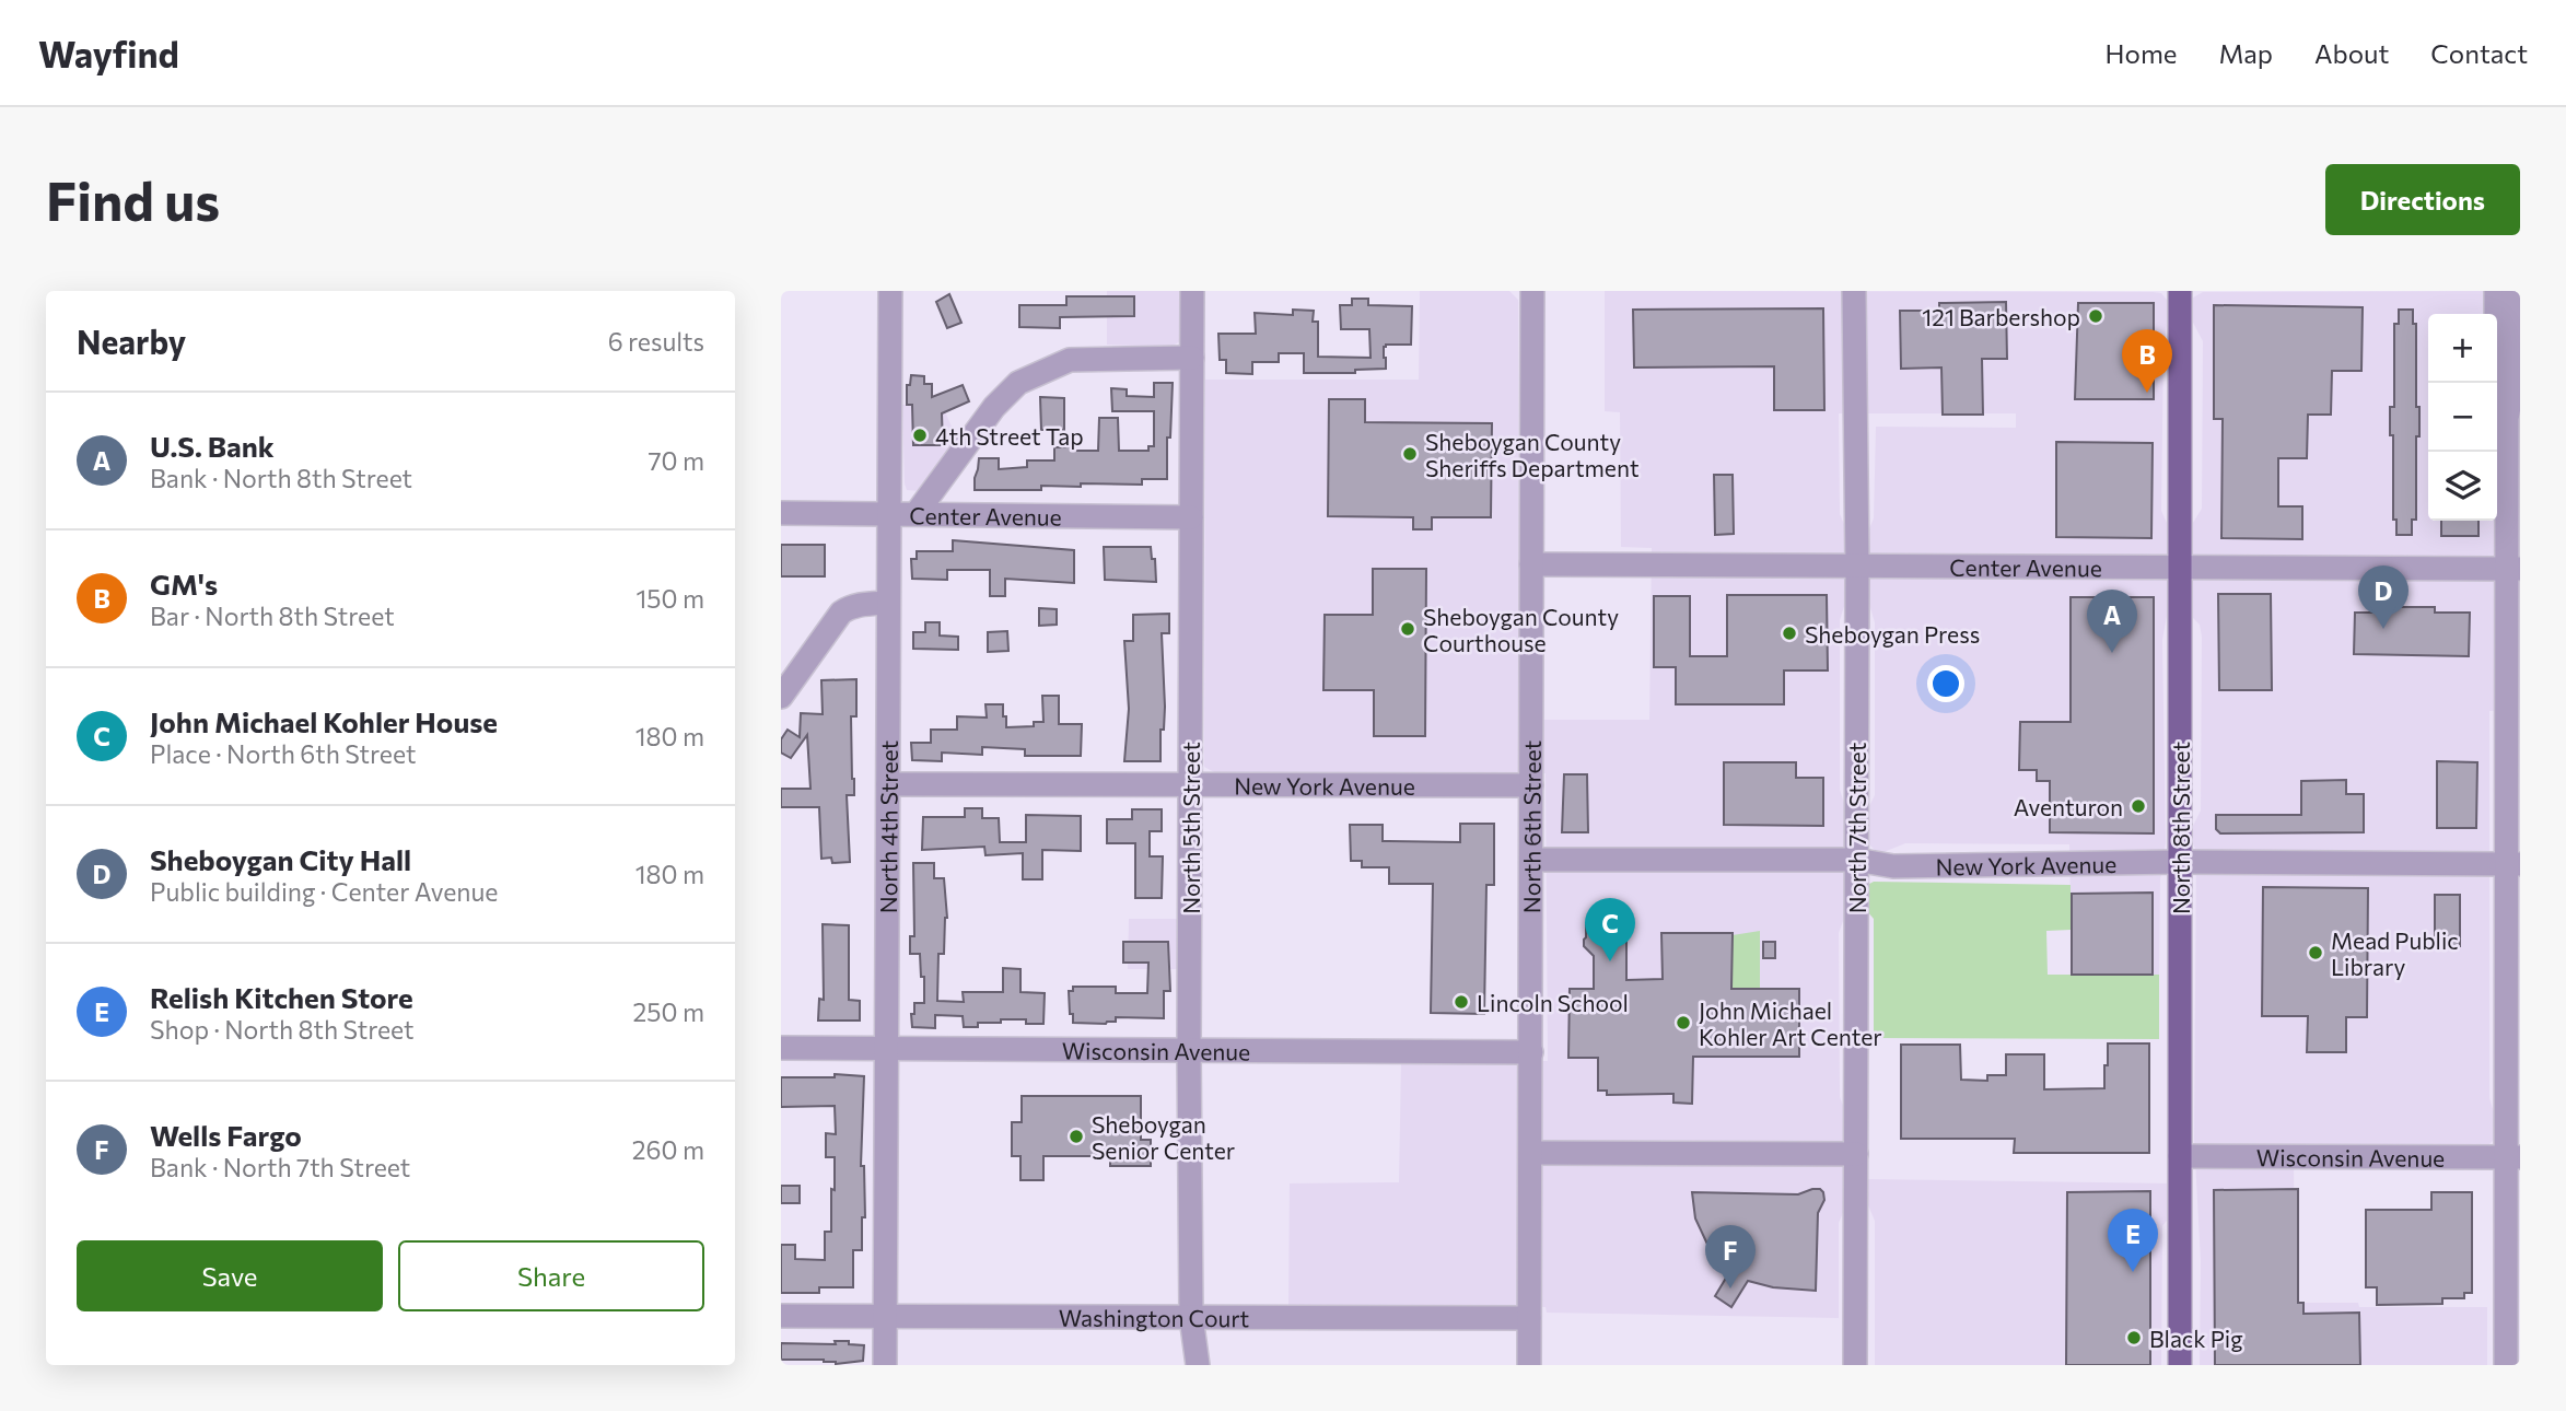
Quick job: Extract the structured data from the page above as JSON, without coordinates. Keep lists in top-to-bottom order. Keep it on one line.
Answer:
{"streets":{"main road":["North 8th Street"],"street":["Center Avenue","New York Avenue","North 4th Street","North 5th Street","North 6th Street","North 7th Street","Wisconsin Avenue","Washington Court"]},"crossings":[["Center Avenue","North 4th Street"],["Center Avenue","North 5th Street"],["Center Avenue","North 6th Street"],["Center Avenue","North 7th Street"],["Center Avenue","North 8th Street"],["New York Avenue","North 4th Street"],["New York Avenue","North 5th Street"],["New York Avenue","North 6th Street"],["New York Avenue","North 7th Street"],["New York Avenue","North 8th Street"],["North 4th Street","Wisconsin Avenue"],["North 4th Street","Washington Court"],["North 5th Street","Wisconsin Avenue"],["North 5th Street","Washington Court"],["North 6th Street","Wisconsin Avenue"],["North 6th Street","Washington Court"],["North 8th Street","Wisconsin Avenue"]],"places":["121 Barbershop","4th Street Tap","Sheboygan County Sheriffs Department","Sheboygan County Courthouse","Sheboygan Press","Aventuron","Mead Public Library","Lincoln School","John Michael Kohler Art Center","Sheboygan Senior Center","Black Pig"],"page":{"header":"Wayfind","nav":["Home","Map","About","Contact"],"buttons":["Directions",["Save","Share"]],"title":"Find us","heading":["Nearby","6 results"],"map_buttons":["+","−"],"pins":["B","D","A","C","E","F"],"list":[{"mark":"A","name":"U.S. Bank","note":"Bank · North 8th Street","value":"70 m"},{"mark":"B","name":"GM's","note":"Bar · North 8th Street","value":"150 m"},{"mark":"C","name":"John Michael Kohler House","note":"Place · North 6th Street","value":"180 m"},{"mark":"D","name":"Sheboygan City Hall","note":"Public building · Center Avenue","value":"180 m"},{"mark":"E","name":"Relish Kitchen Store","note":"Shop · North 8th Street","value":"250 m"},{"mark":"F","name":"Wells Fargo","note":"Bank · North 7th Street","value":"260 m"}]}}
